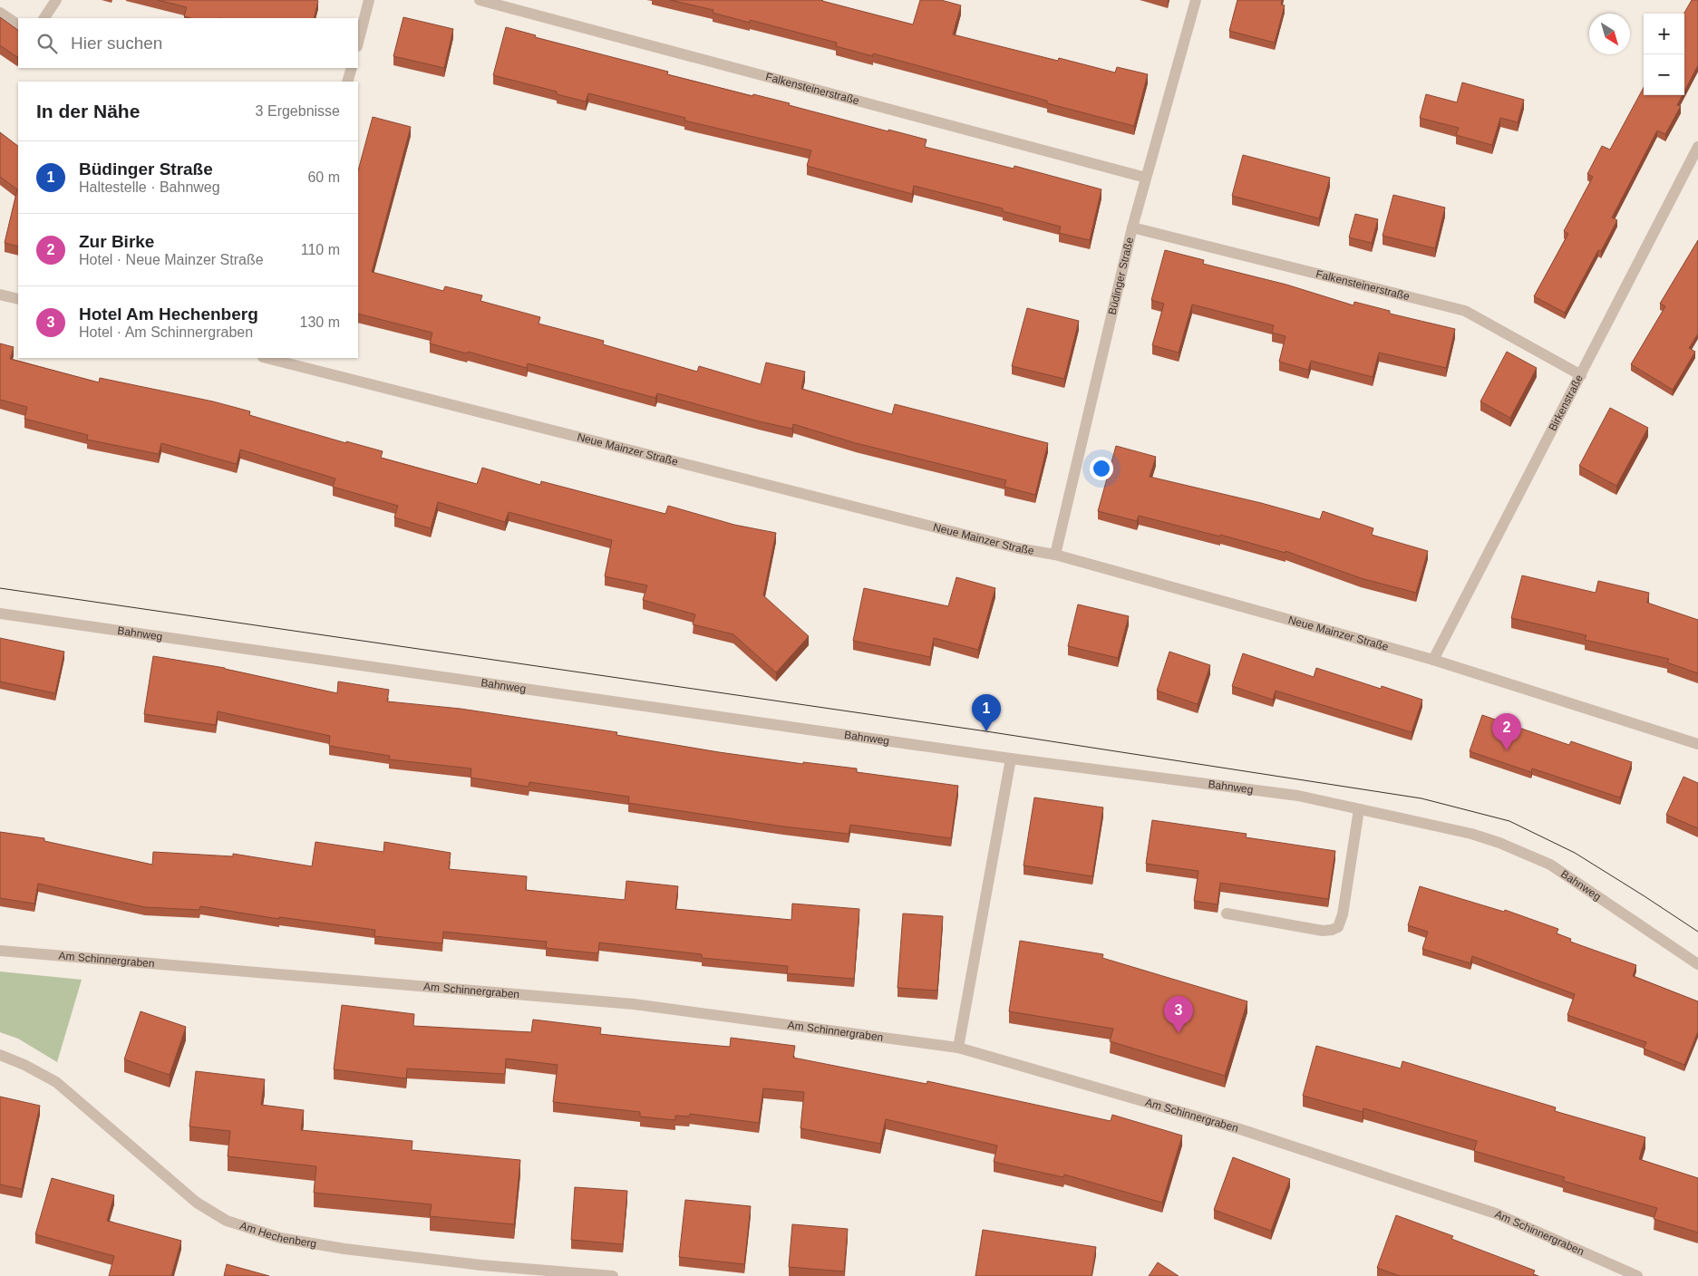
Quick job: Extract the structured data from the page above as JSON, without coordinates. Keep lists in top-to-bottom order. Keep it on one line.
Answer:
{"streets":{"street":["Falkensteinerstraße","Büdinger Straße","Birkenstraße","Neue Mainzer Straße","Bahnweg","Am Schinnergraben","Am Hechenberg"]},"crossings":[["Falkensteinerstraße","Büdinger Straße"],["Falkensteinerstraße","Birkenstraße"],["Büdinger Straße","Neue Mainzer Straße"],["Birkenstraße","Neue Mainzer Straße"]],"north":"bottom right","page":{"map_buttons":["+","−"],"search":"Hier suchen","heading":["In der Nähe","3 Ergebnisse"],"list":[{"mark":"1","name":"Büdinger Straße","note":"Haltestelle · Bahnweg","value":"60 m"},{"mark":"2","name":"Zur Birke","note":"Hotel · Neue Mainzer Straße","value":"110 m"},{"mark":"3","name":"Hotel Am Hechenberg","note":"Hotel · Am Schinnergraben","value":"130 m"}],"pins":["1","2","3"]}}
